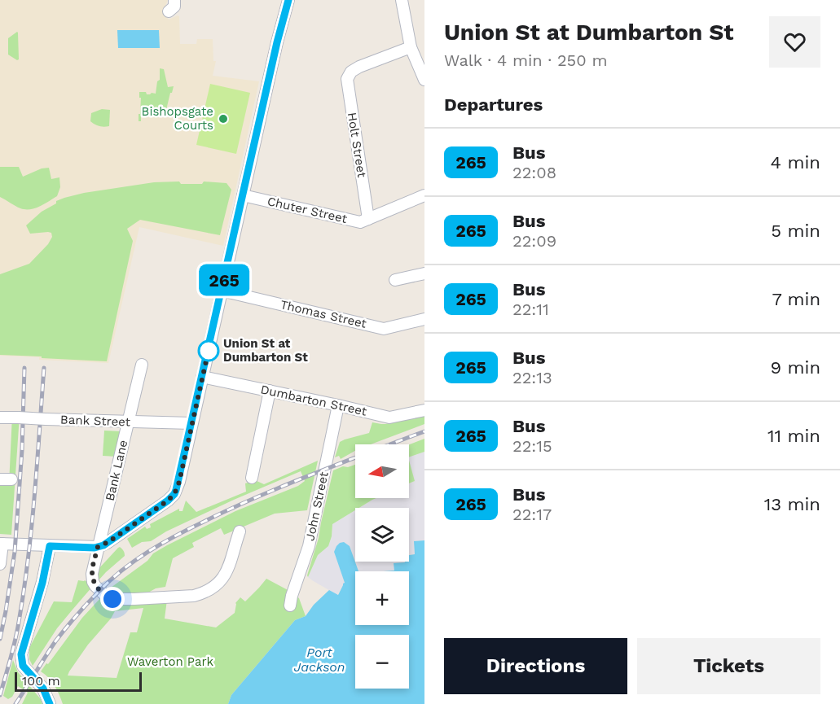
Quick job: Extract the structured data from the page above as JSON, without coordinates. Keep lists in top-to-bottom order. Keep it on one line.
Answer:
{"streets":{"street":["Holt Street","Chuter Street","Thomas Street","Dumbarton Street","Bank Street","Bank Lane","John Street"]},"crossings":[["Holt Street","Chuter Street"],["Dumbarton Street","John Street"],["Bank Street","Bank Lane"]],"water":["Port Jackson"],"parks":["Waverton Park"],"places":["Bishopsgate Courts","Union St at Dumbarton St"],"lines":["bus line 265"],"scale_bar":"100 m","north":"left","page":{"on_map":"265","heading":[["Union St at Dumbarton St","Walk · 4 min · 250 m"],"Departures"],"list":[{"mark":"265","name":"Bus","note":"22:08","value":"4 min"},{"mark":"265","name":"Bus","note":"22:09","value":"5 min"},{"mark":"265","name":"Bus","note":"22:11","value":"7 min"},{"mark":"265","name":"Bus","note":"22:13","value":"9 min"},{"mark":"265","name":"Bus","note":"22:15","value":"11 min"},{"mark":"265","name":"Bus","note":"22:17","value":"13 min"}],"map_buttons":["+","−"],"buttons":["Directions","Tickets"],"scale":"100 m"}}
